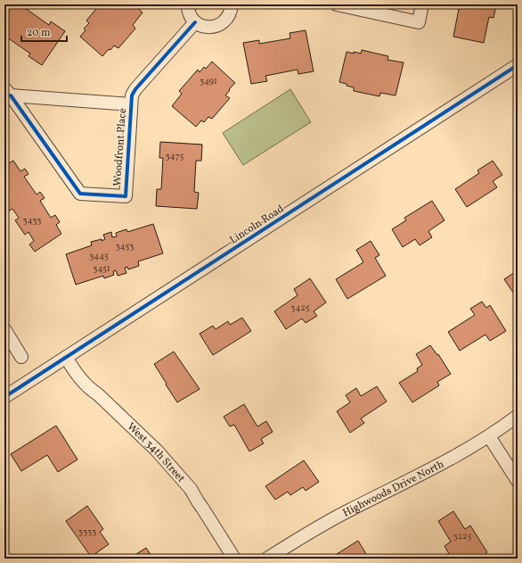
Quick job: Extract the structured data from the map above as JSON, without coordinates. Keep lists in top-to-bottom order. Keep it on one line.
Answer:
{"streets":{"street":["Woodfront Place","Lincoln Road","West 34th Street","Highwoods Drive North"]},"crossings":[["Lincoln Road","West 34th Street"]],"house_numbers":["3491","3475","3433","3453","3445","3451","3425","3333","3225"],"scale_bar":"20 m"}
